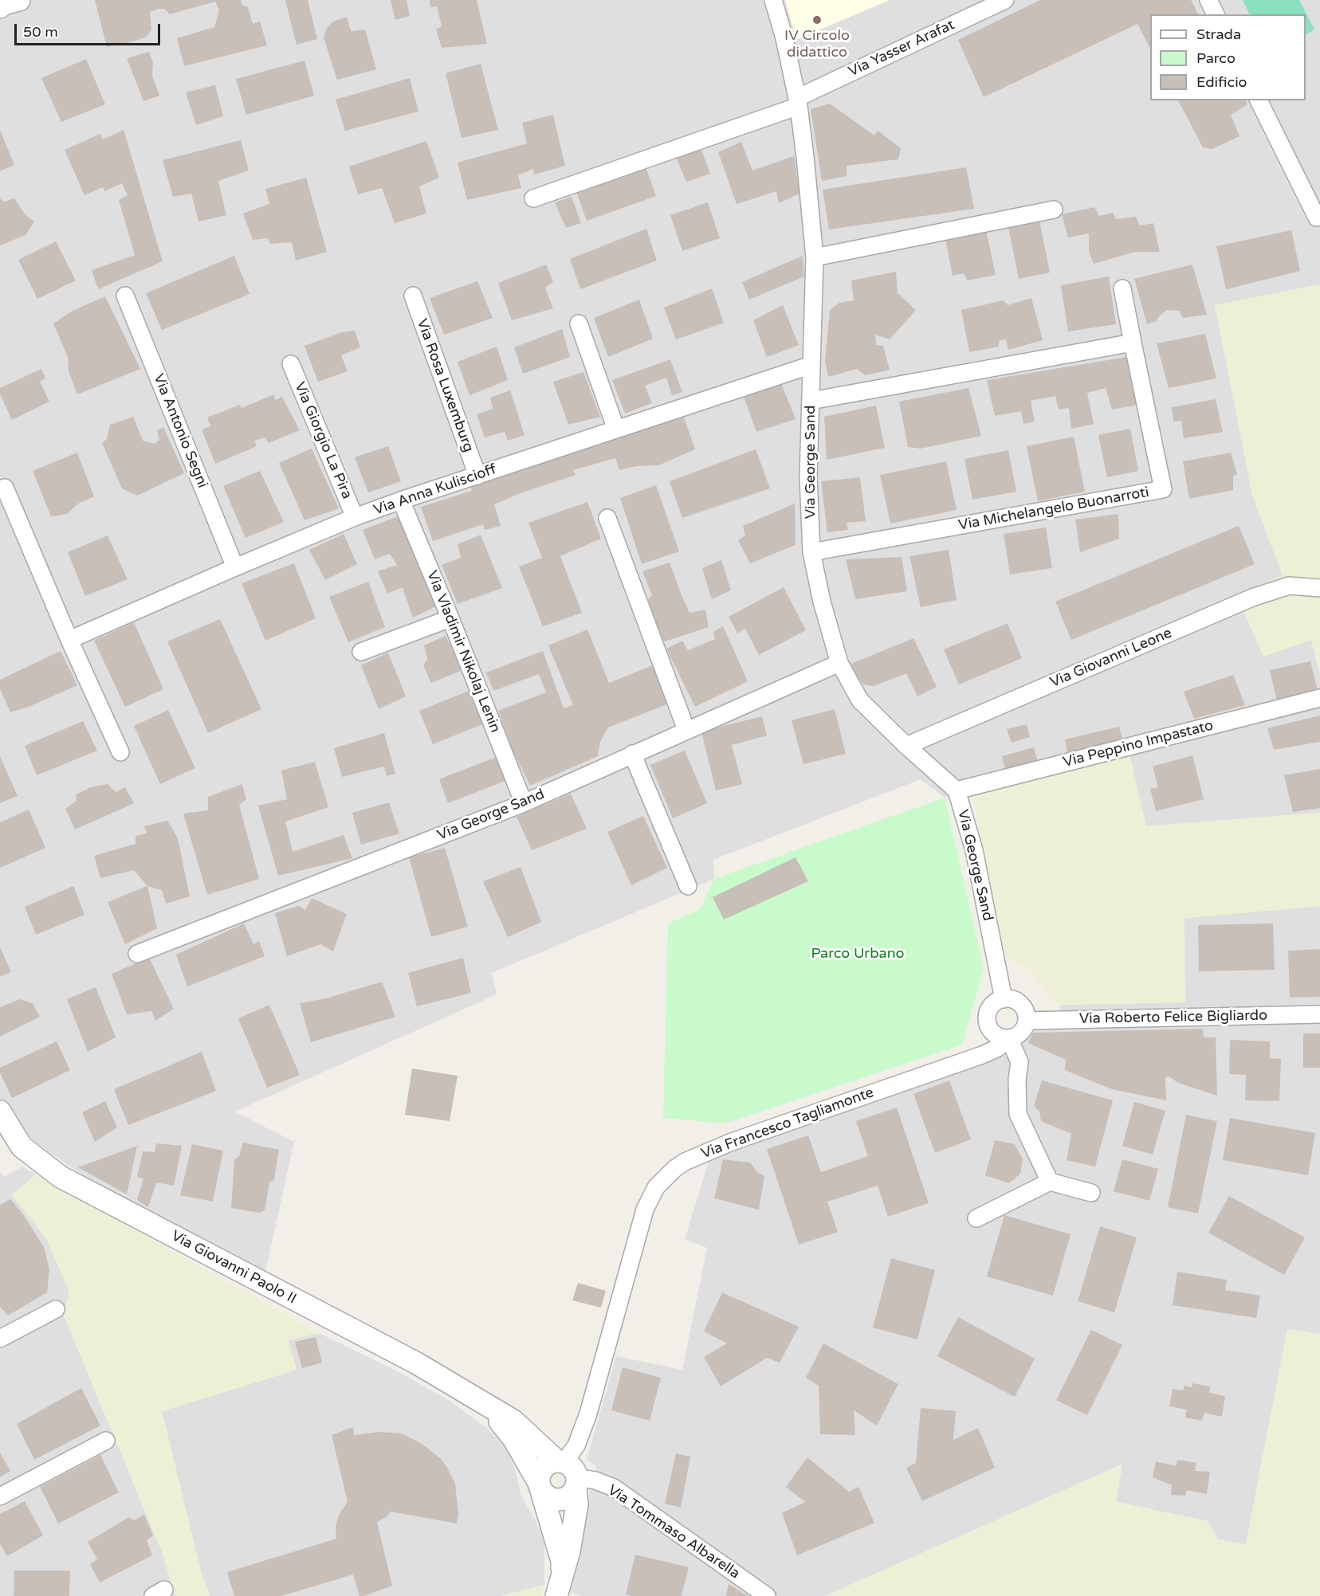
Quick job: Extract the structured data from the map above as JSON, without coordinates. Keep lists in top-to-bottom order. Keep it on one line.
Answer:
{"streets":{"street":["Via Yasser Arafat","Via Rosa Luxemburg","Via Antonio Segni","Via Giorgio La Pira","Via George Sand","Via Anna Kuliscioff","Via Michelangelo Buonarroti","Via Vladimir Nikolaj Lenin","Via Giovanni Leone","Via Peppino Impastato","Via Roberto Felice Bigliardo","Via Francesco Tagliamonte","Via Giovanni Paolo II","Via Tommaso Albarella"]},"crossings":[["Via Yasser Arafat","Via George Sand"],["Via Rosa Luxemburg","Via Anna Kuliscioff"],["Via Antonio Segni","Via Anna Kuliscioff"],["Via Giorgio La Pira","Via Anna Kuliscioff"],["Via George Sand","Via Anna Kuliscioff"],["Via George Sand","Via Michelangelo Buonarroti"],["Via George Sand","Via Vladimir Nikolaj Lenin"],["Via George Sand","Via Giovanni Leone"],["Via George Sand","Via Peppino Impastato"],["Via George Sand","Via Roberto Felice Bigliardo"],["Via George Sand","Via Francesco Tagliamonte"],["Via Anna Kuliscioff","Via Vladimir Nikolaj Lenin"],["Via Roberto Felice Bigliardo","Via Francesco Tagliamonte"],["Via Francesco Tagliamonte","Via Giovanni Paolo II"],["Via Francesco Tagliamonte","Via Tommaso Albarella"],["Via Giovanni Paolo II","Via Tommaso Albarella"]],"parks":["Parco Urbano"],"places":["IV Circolo didattico"],"legend":["Strada","Parco","Edificio"],"scale_bar":"50 m"}
